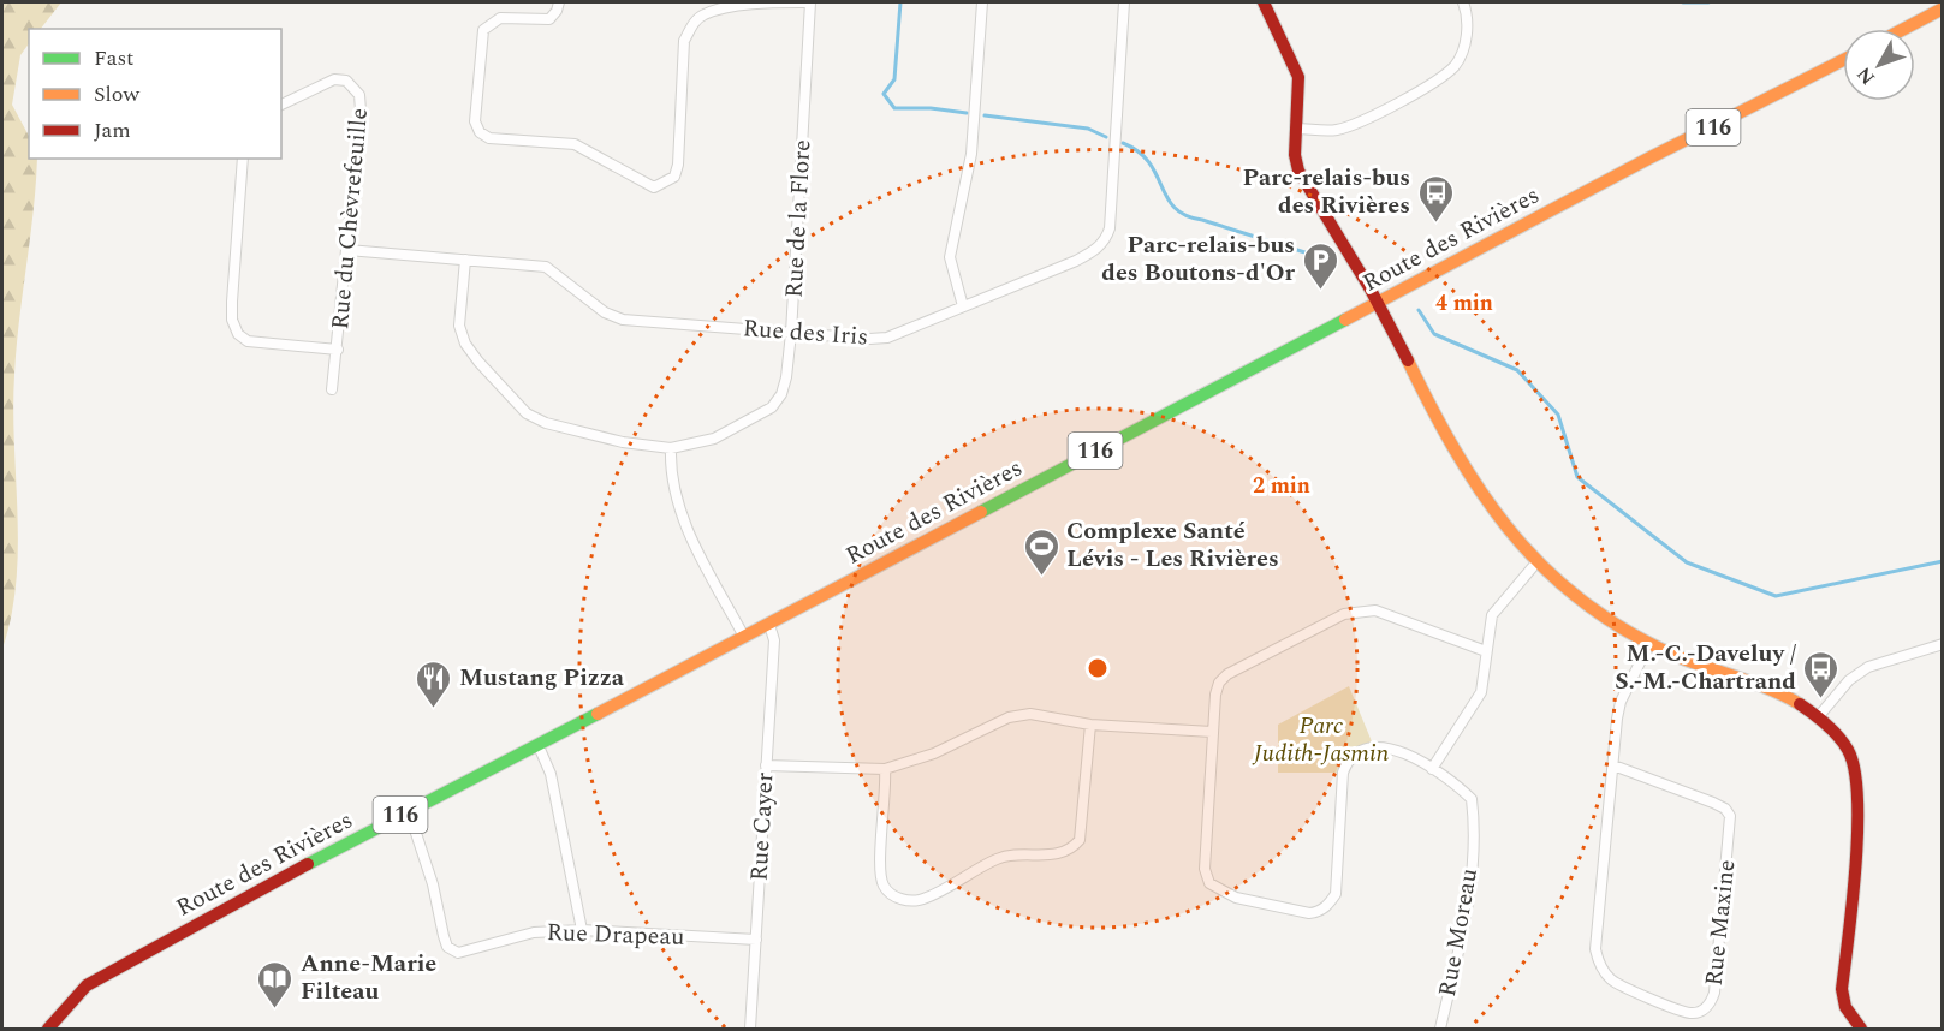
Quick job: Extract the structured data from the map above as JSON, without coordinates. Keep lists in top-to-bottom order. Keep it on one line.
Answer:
{"streets":{"main road":["116","Route des Rivières"],"street":["Rue du Chèvrefeuille","Rue de la Flore","Rue des Iris","Rue Cayer","Rue Maxine","Rue Moreau","Rue Drapeau"]},"crossings":[["Rue du Chèvrefeuille","Rue des Iris"],["Rue de la Flore","Rue des Iris"],["Route des Rivières","Rue Cayer"],["Route des Rivières","Rue Drapeau"],["Rue Cayer","Rue Drapeau"]],"parks":["Parc Judith-Jasmin"],"places":{"bus stop":["Parc-relais-bus des Rivières","M.-C.-Daveluy / S.-M.-Chartrand"],"parking":["Parc-relais-bus des Boutons-d'Or"],"sports":["Complexe Santé Lévis - Les Rivières"],"restaurant":["Mustang Pizza"],"library":["Anne-Marie Filteau"]},"legend":["Fast","Slow","Jam"],"north":"bottom left","rings":["4 min","2 min"]}
